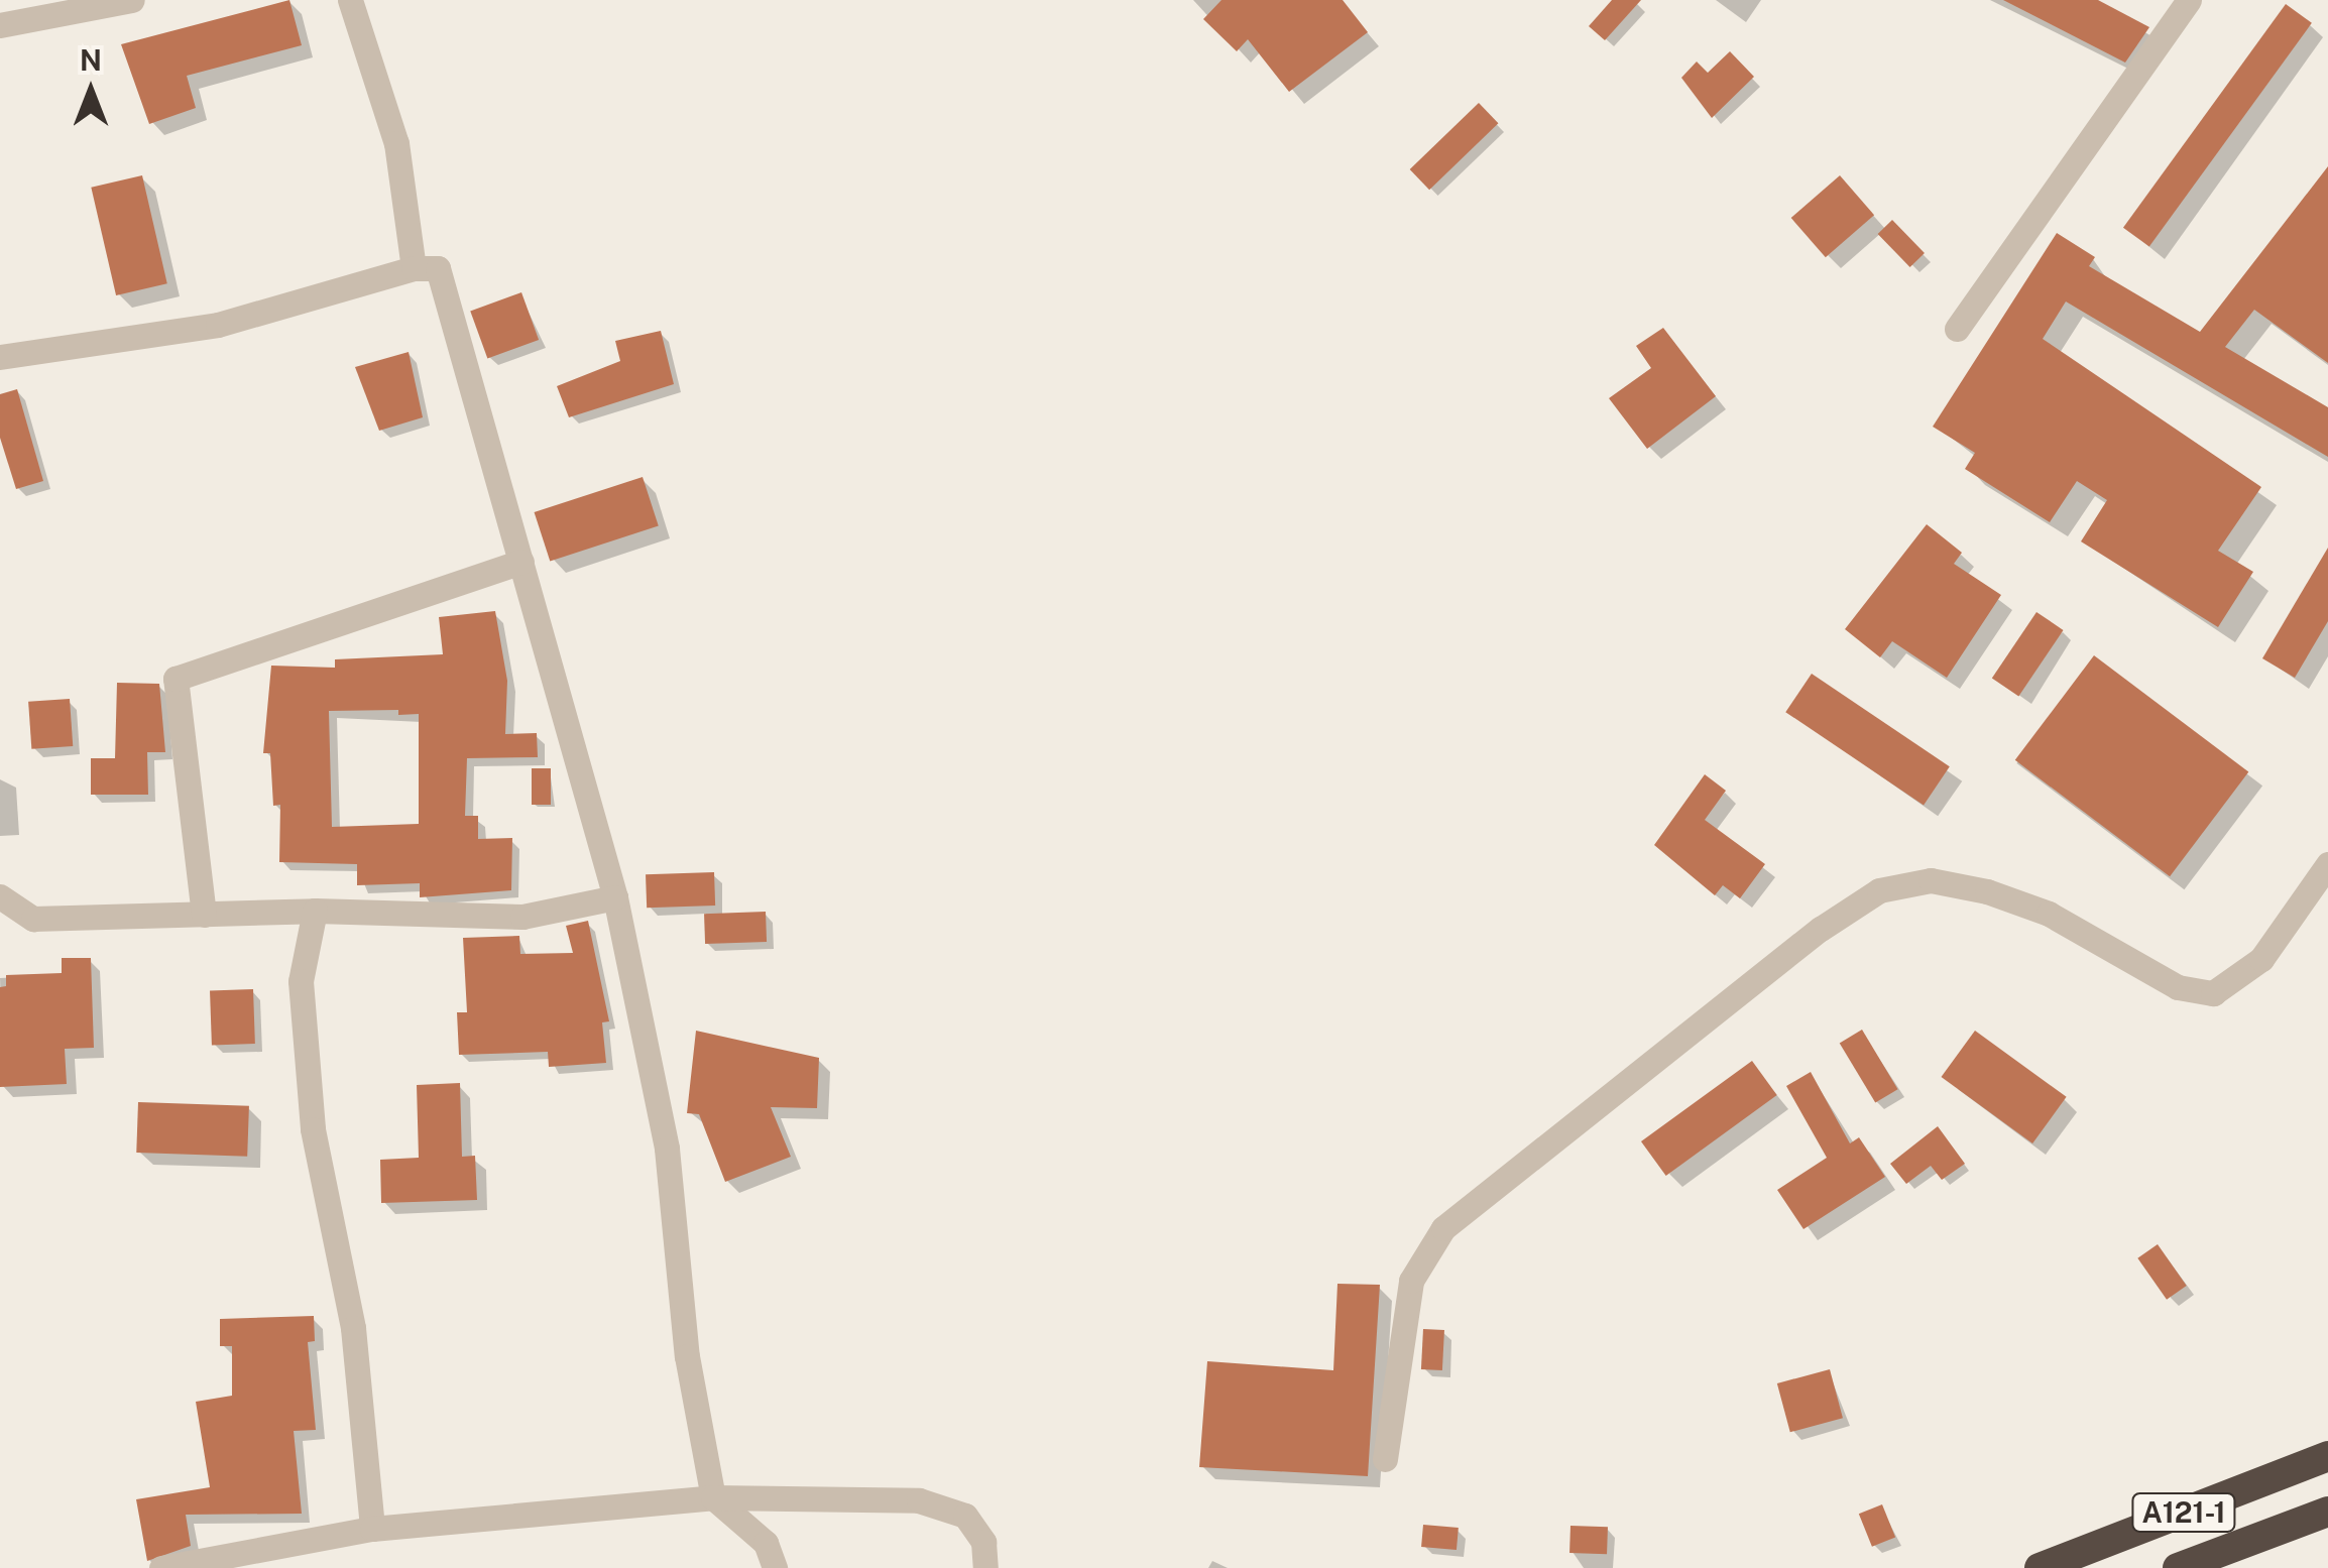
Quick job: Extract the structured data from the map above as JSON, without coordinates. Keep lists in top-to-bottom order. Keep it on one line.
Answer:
{"streets":{"highway":["A121-1"]},"north":"top"}
